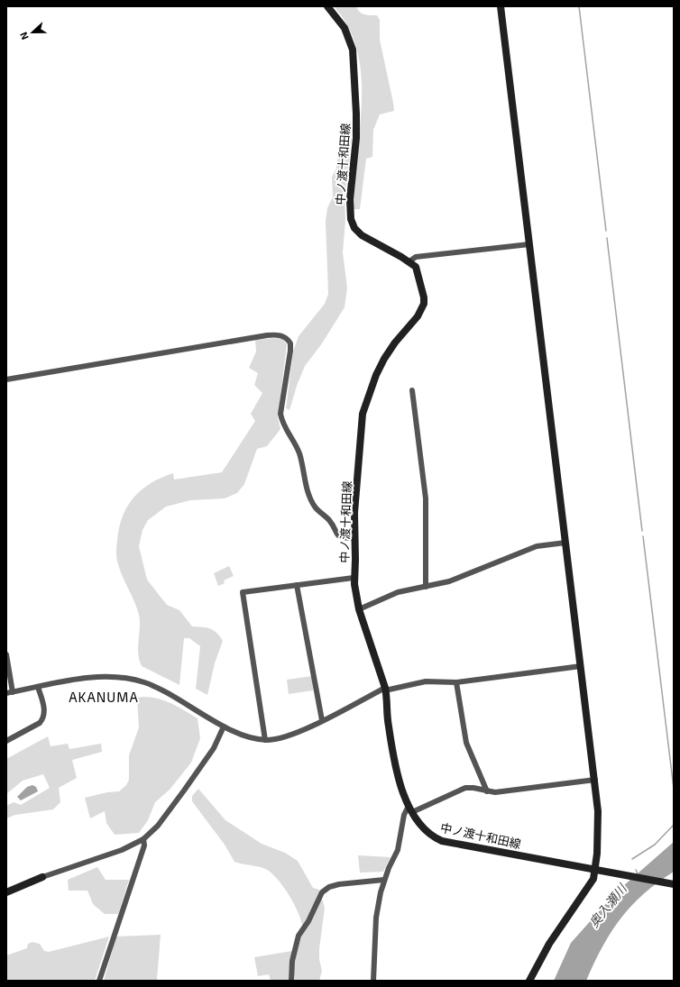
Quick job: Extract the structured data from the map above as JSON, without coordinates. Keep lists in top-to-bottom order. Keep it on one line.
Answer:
{"streets":{"main road":["中ノ渡十和田線"]},"districts":["AKANUMA"],"water":["奥入瀬川"],"north":"left"}
